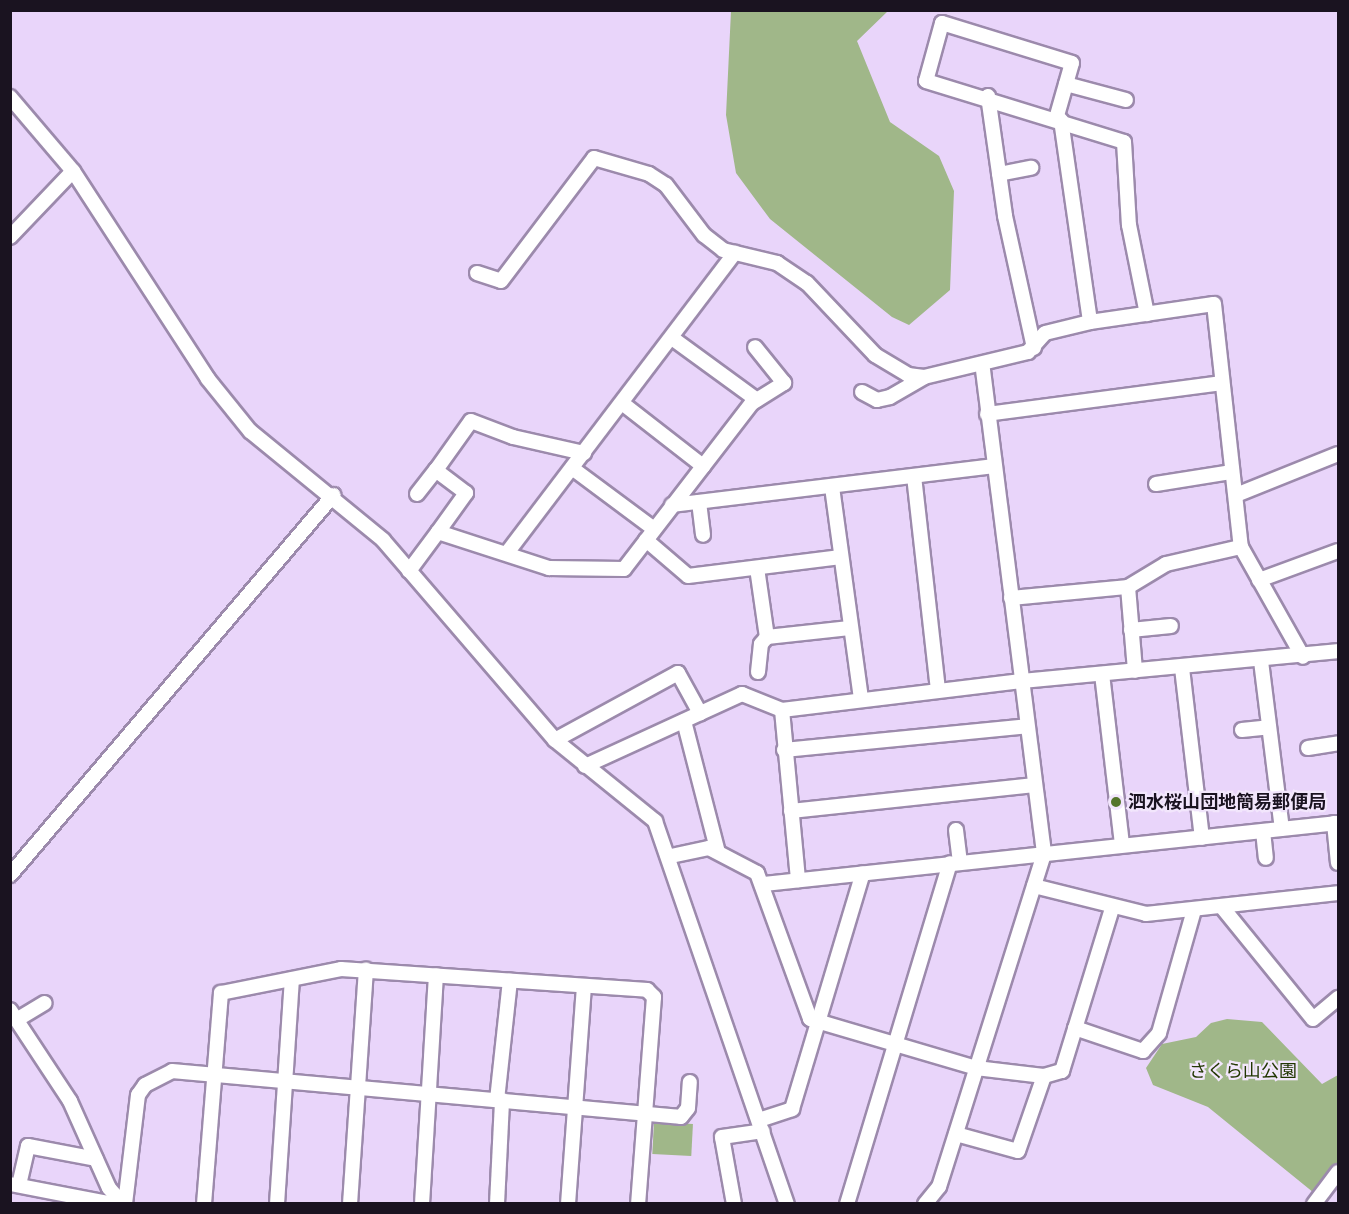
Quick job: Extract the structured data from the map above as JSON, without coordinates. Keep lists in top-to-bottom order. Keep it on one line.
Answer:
{"parks":["さくら山公園"],"places":["泗水桜山団地簡易郵便局"]}
